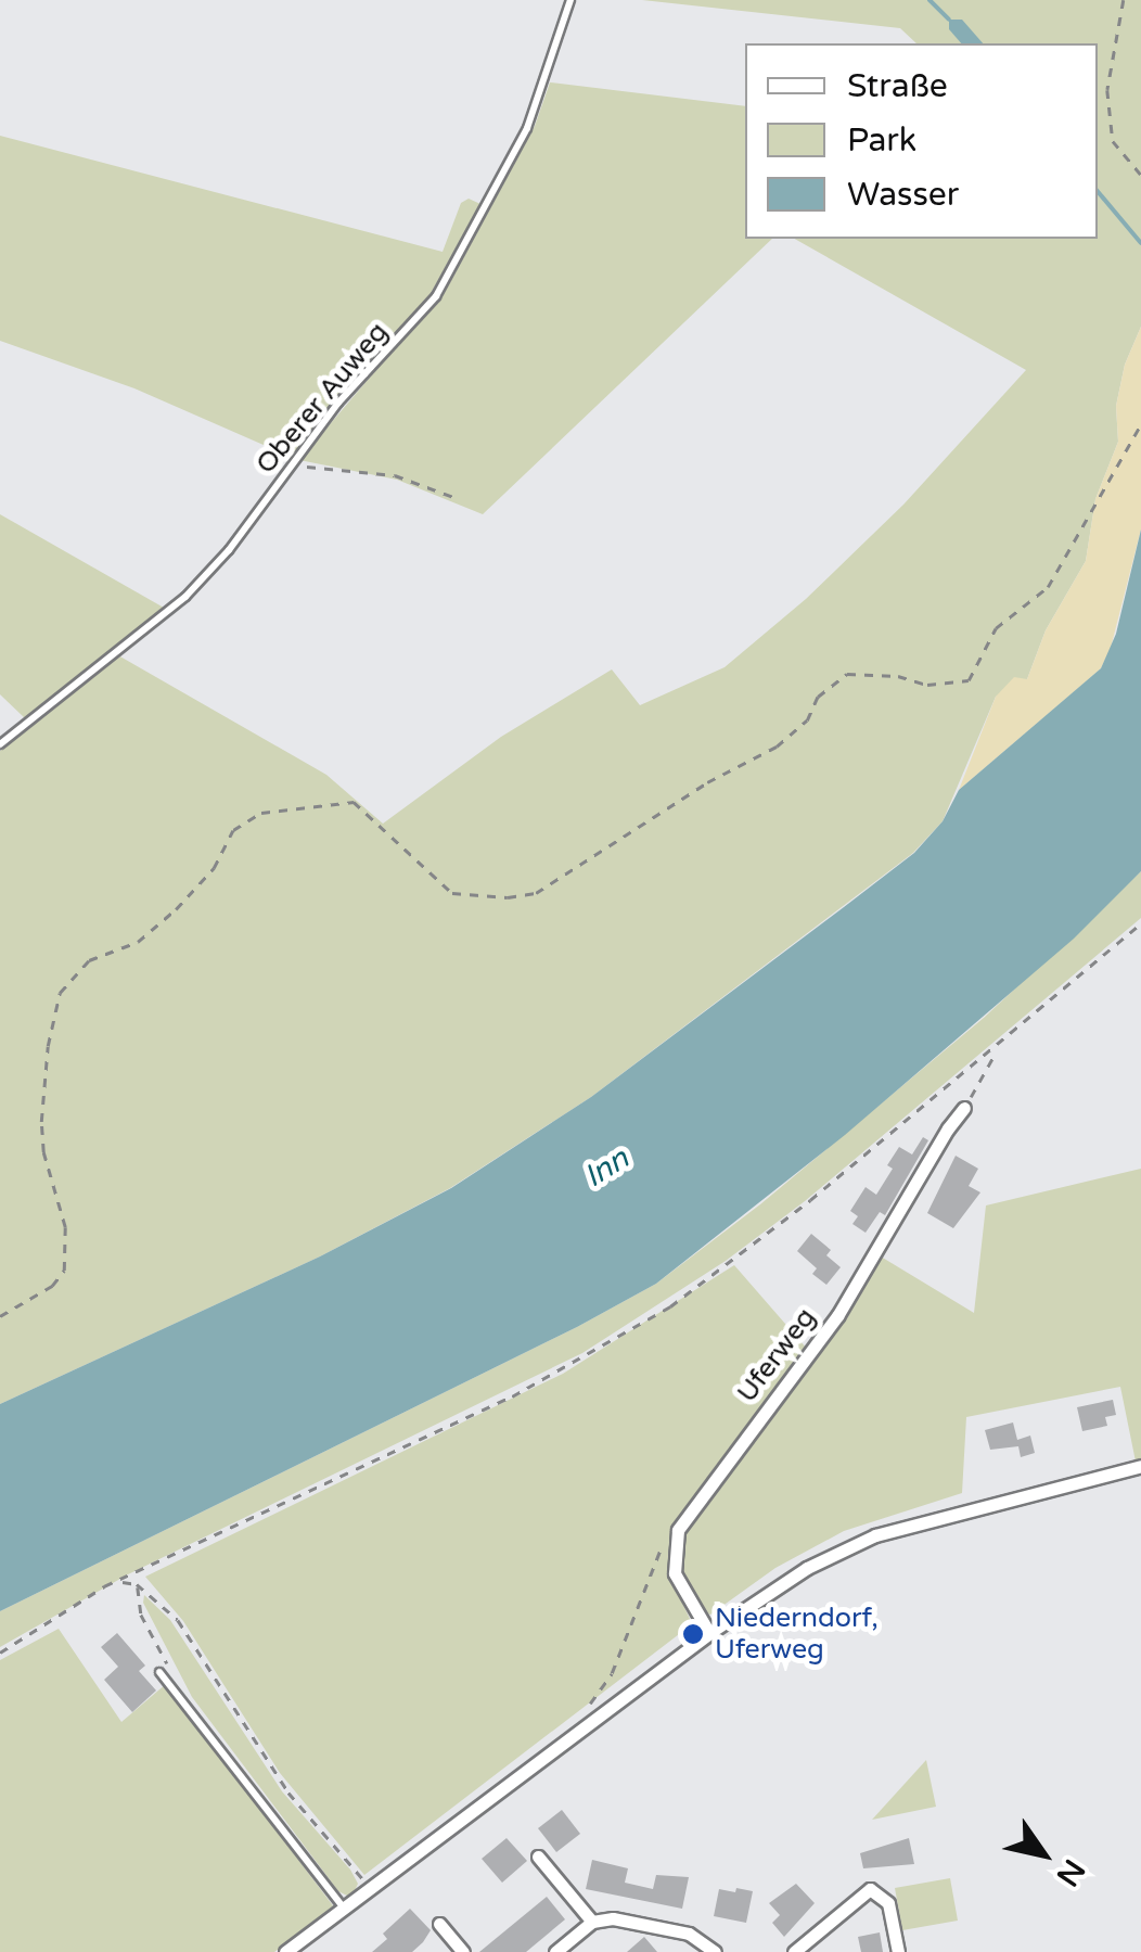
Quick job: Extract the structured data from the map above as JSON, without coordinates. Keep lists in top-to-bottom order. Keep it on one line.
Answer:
{"streets":{"street":["Uferweg"],"lane":["Oberer Auweg"]},"water":["Inn"],"places":["Niederndorf, Uferweg"],"legend":["Straße","Park","Wasser"],"north":"bottom right"}
